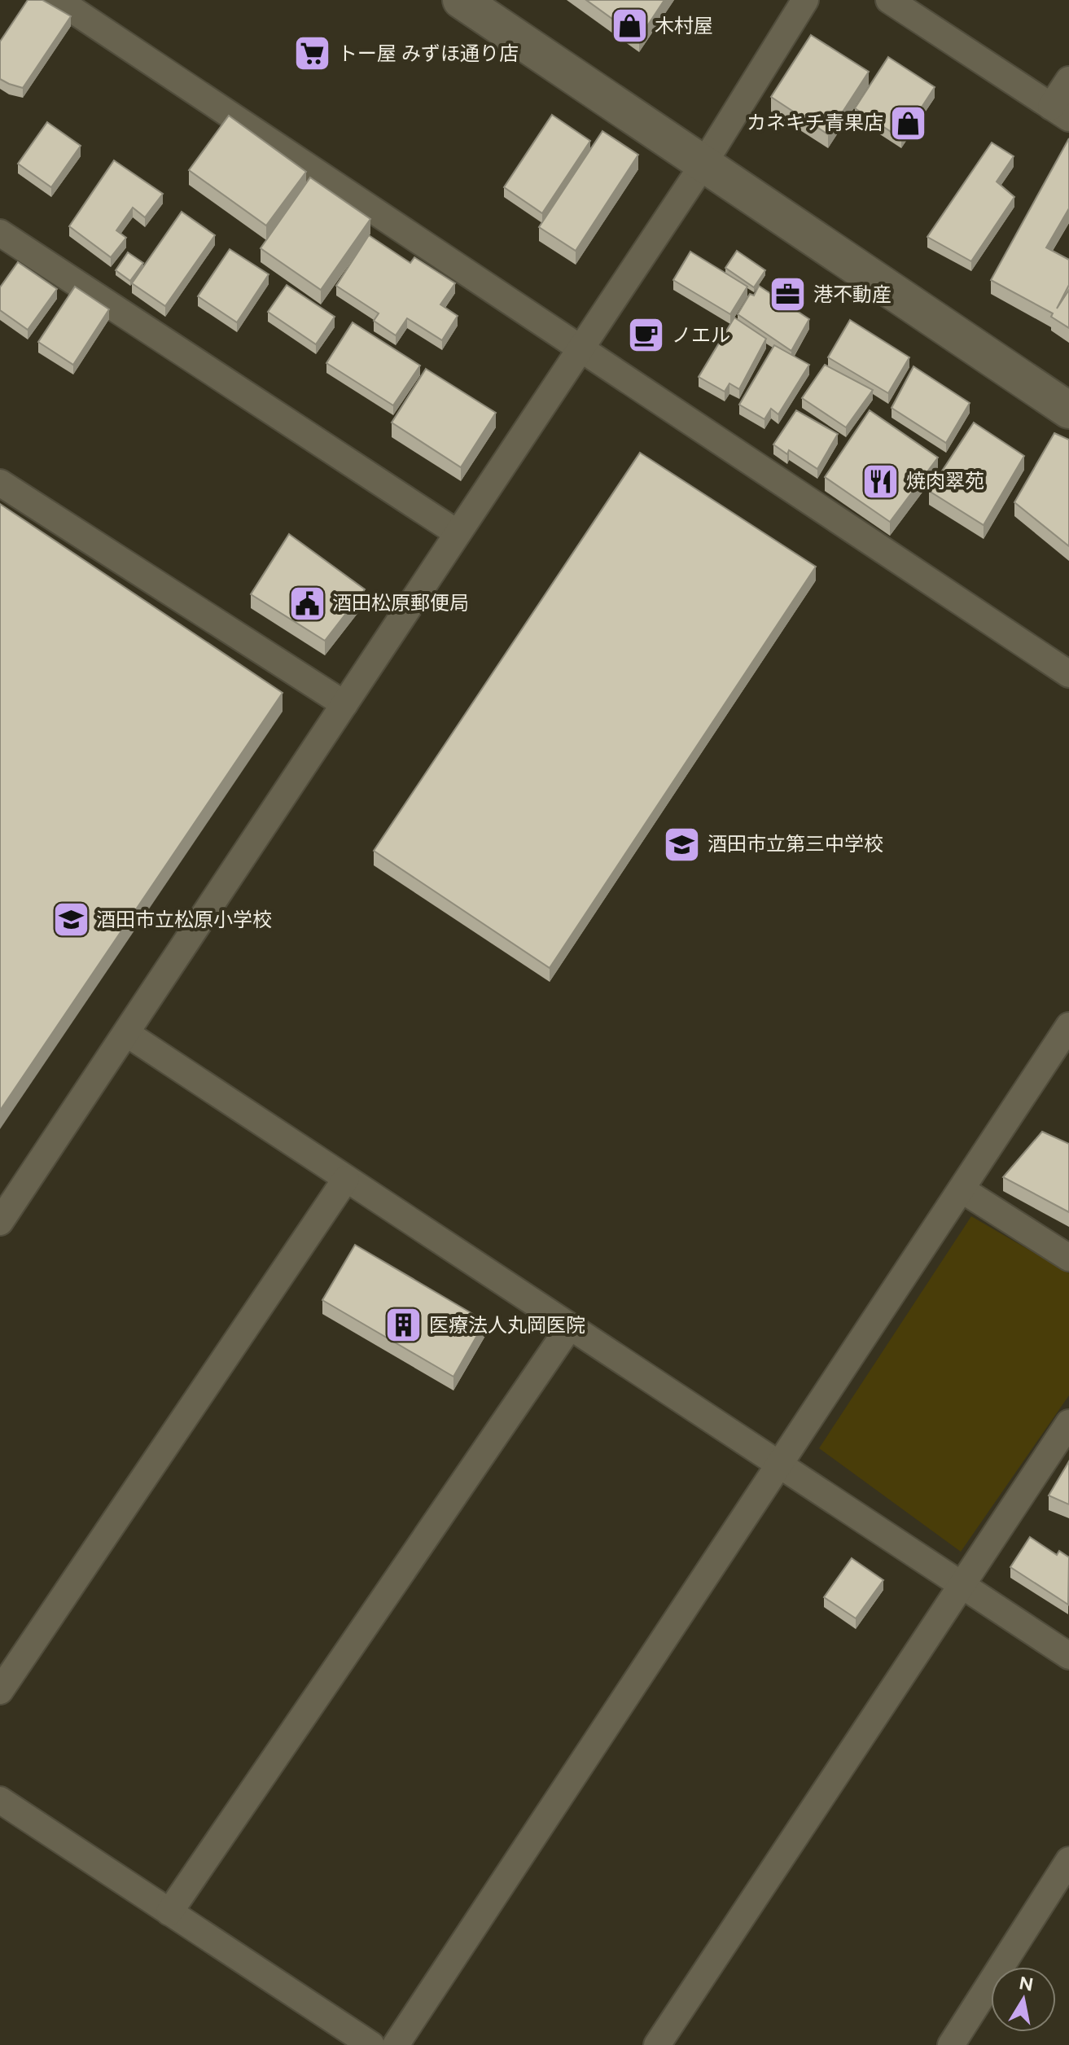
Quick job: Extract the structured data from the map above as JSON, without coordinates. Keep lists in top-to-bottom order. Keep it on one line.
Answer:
{"places":{"shop":["木村屋","カネキチ青果店"],"supermarket":["トー屋 みずほ通り店"],"office":["港不動産"],"cafe":["ノエル"],"restaurant":["焼肉翠苑"],"public building":["酒田松原郵便局"],"school or university":["酒田市立第三中学校","酒田市立松原小学校"],"building":["医療法人丸岡医院"]},"north":"top"}
